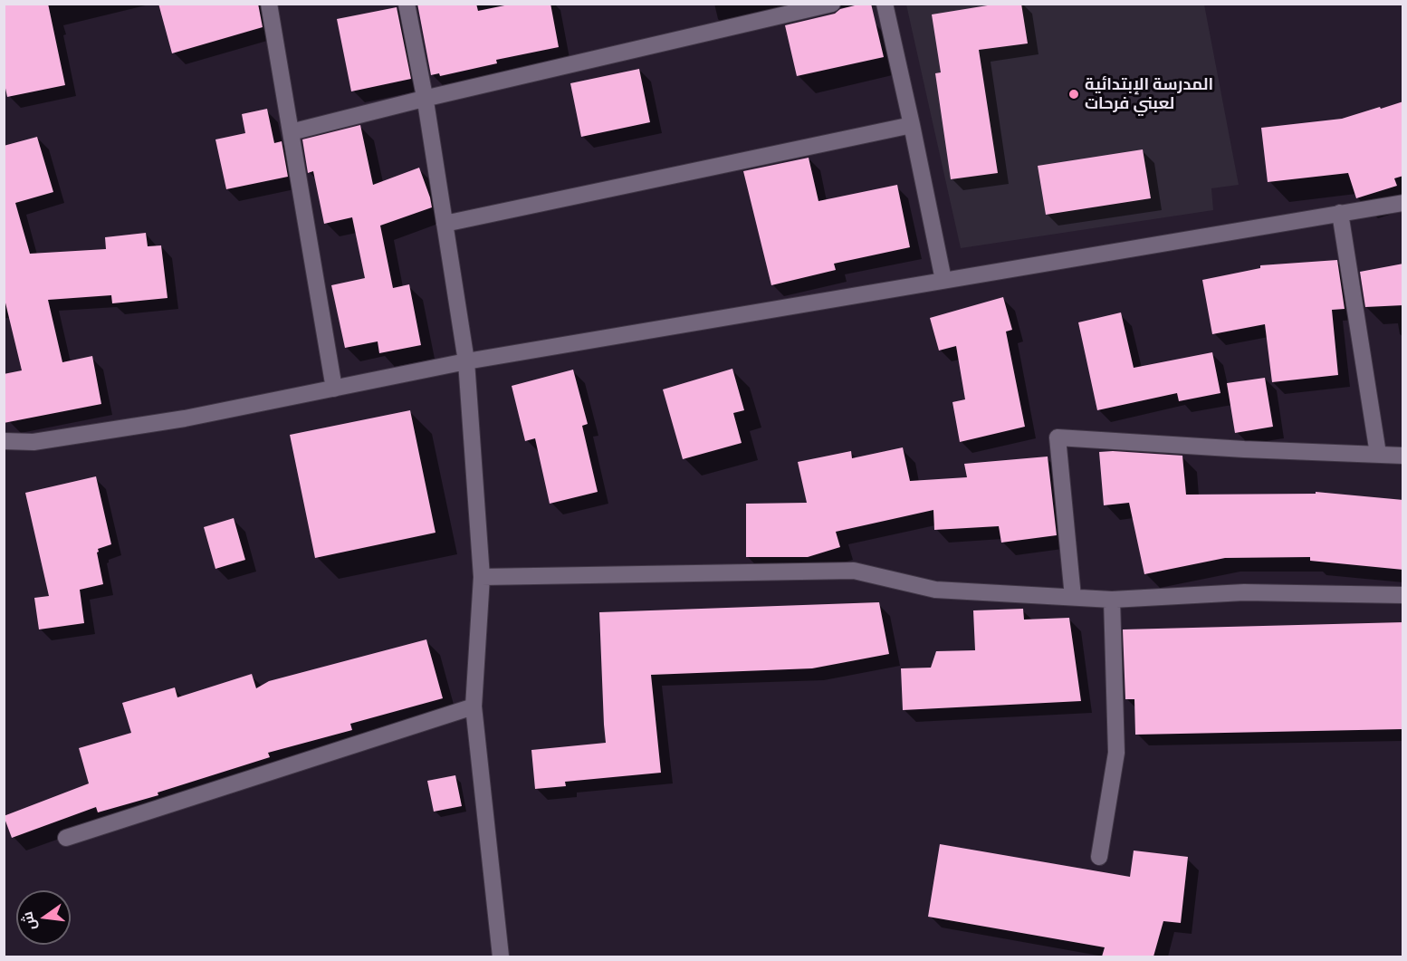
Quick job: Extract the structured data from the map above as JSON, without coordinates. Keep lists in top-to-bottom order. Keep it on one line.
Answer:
{"places":["المدرسة الإبتدائية لعبني فرحات"],"north":"left"}
